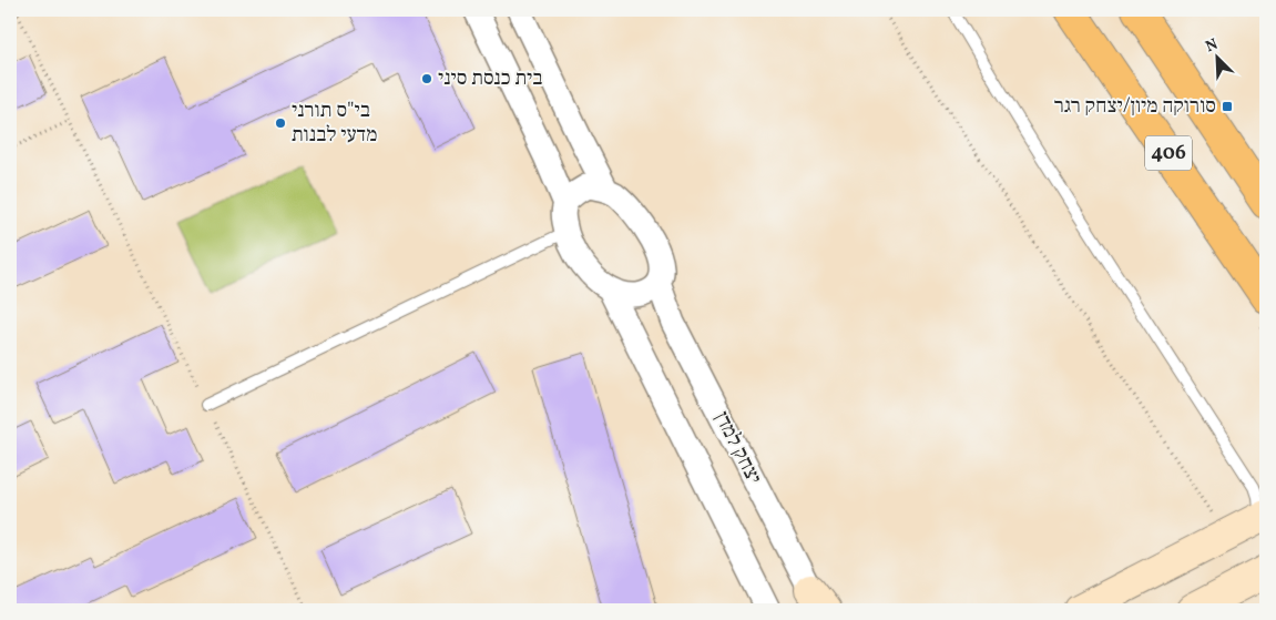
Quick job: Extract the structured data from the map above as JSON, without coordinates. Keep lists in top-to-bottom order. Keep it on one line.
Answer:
{"streets":{"main road":["406"],"street":["יצחק למדן"]},"places":{"other":["בית כנסת סיני","בי\"ס תורני מדעי לבנות"],"transit":["סורוקה מיון/יצחק רגר"]},"north":"top left"}
